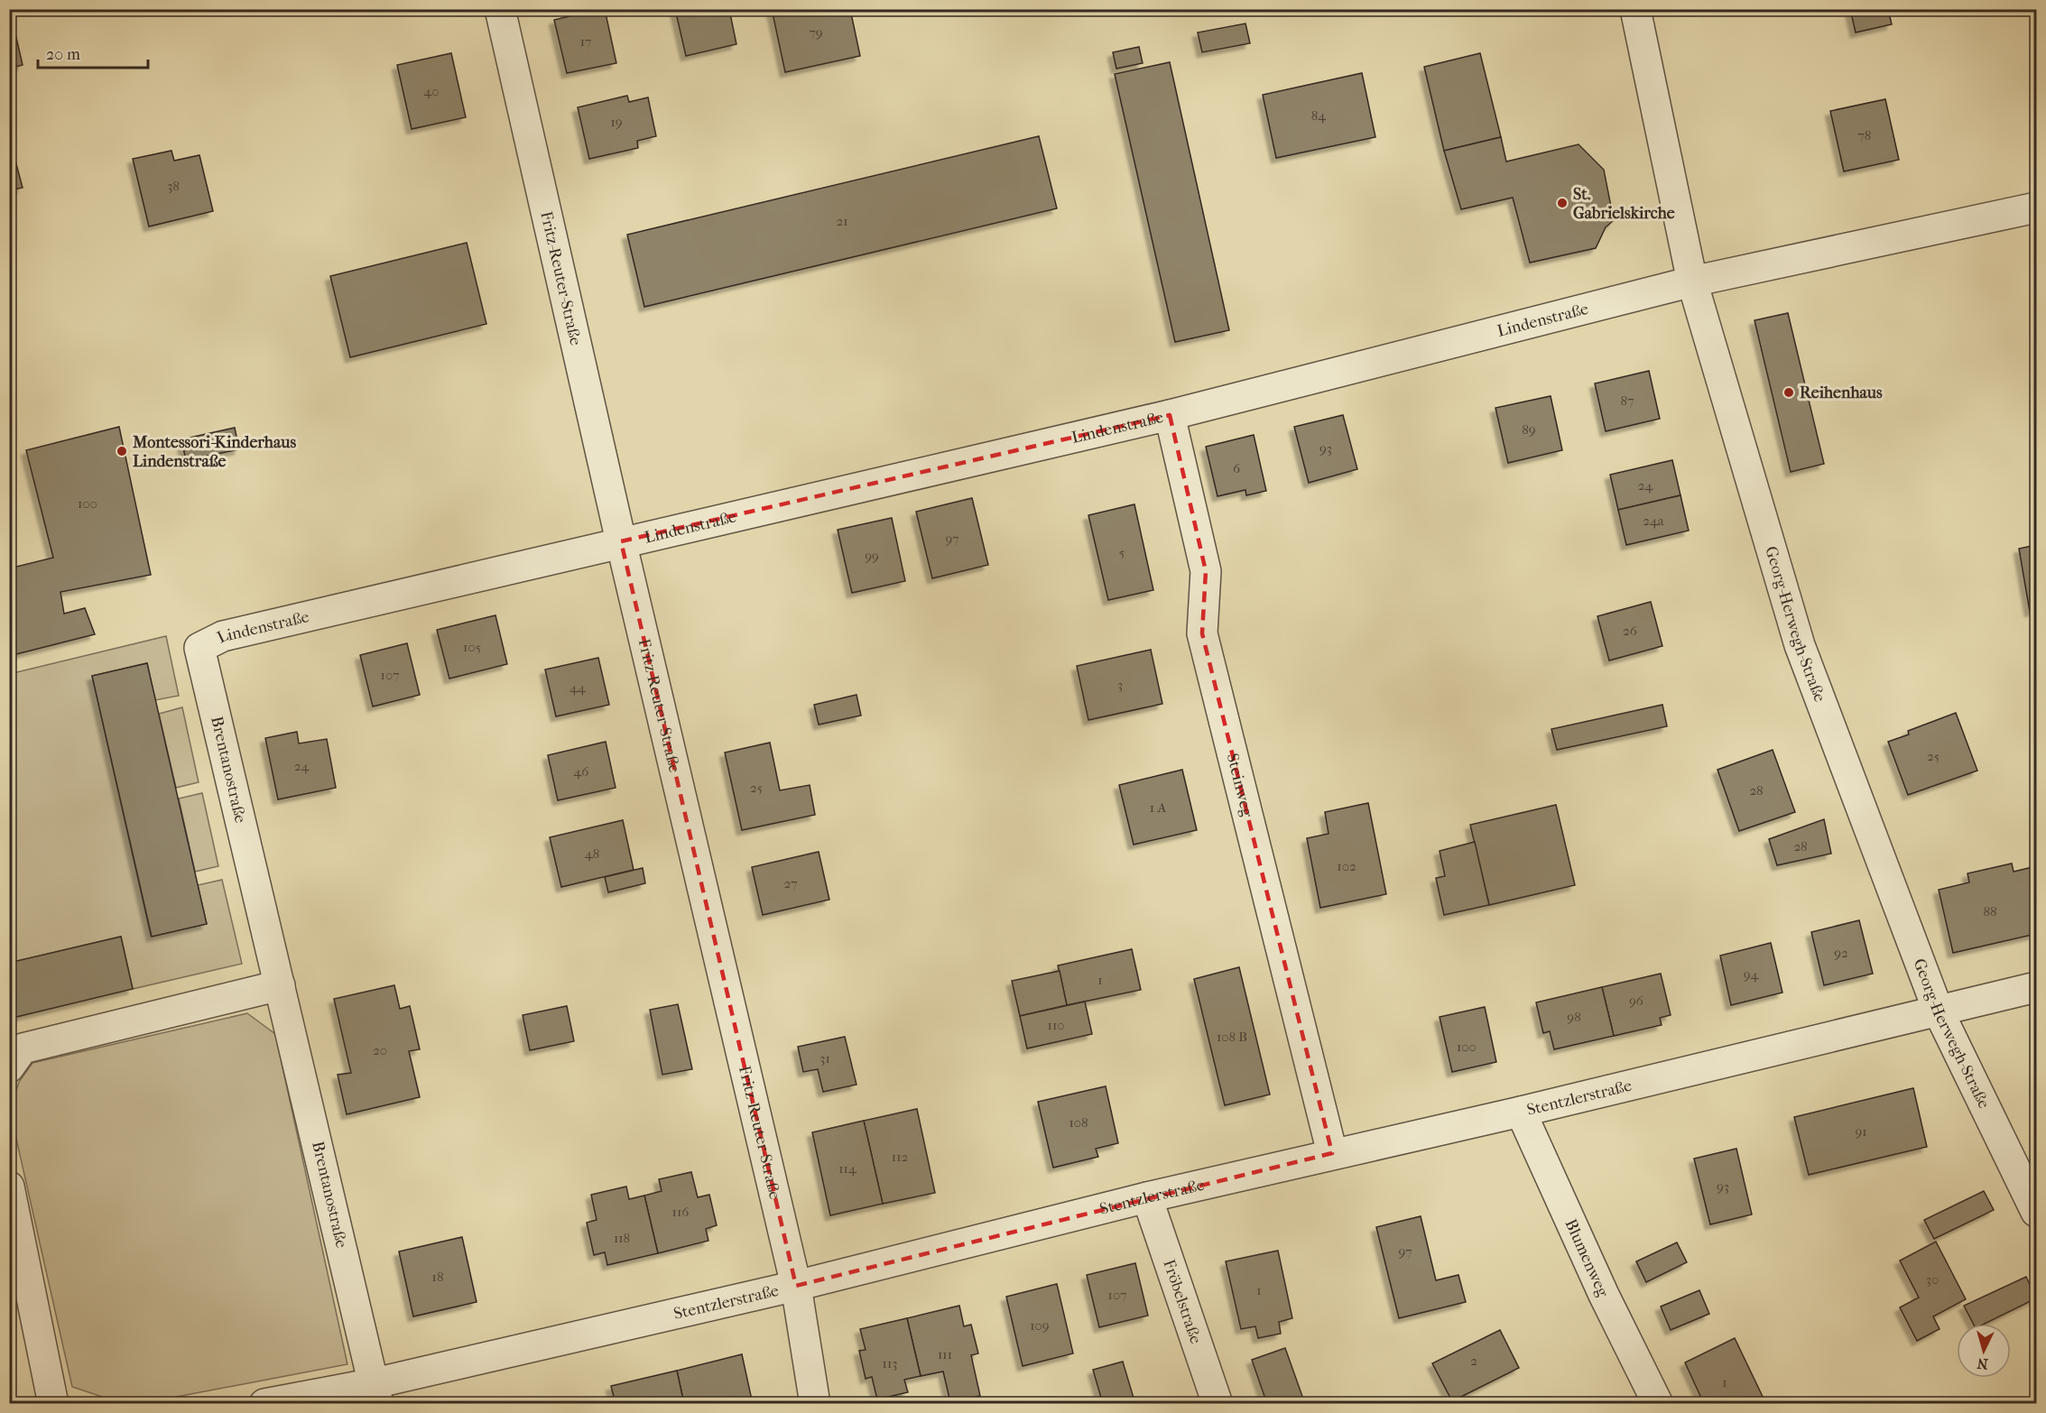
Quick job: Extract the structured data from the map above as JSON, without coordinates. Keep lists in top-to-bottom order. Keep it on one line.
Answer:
{"streets":{"street":["Fritz-Reuter-Straße","Lindenstraße","Georg-Herwegh-Straße","Brentanostraße","Steinweg","Stentzlerstraße","Blumenweg","Fröbelstraße"]},"crossings":[["Fritz-Reuter-Straße","Lindenstraße"],["Fritz-Reuter-Straße","Stentzlerstraße"],["Lindenstraße","Georg-Herwegh-Straße"],["Lindenstraße","Brentanostraße"],["Lindenstraße","Steinweg"],["Georg-Herwegh-Straße","Stentzlerstraße"],["Brentanostraße","Stentzlerstraße"],["Steinweg","Stentzlerstraße"],["Stentzlerstraße","Blumenweg"],["Stentzlerstraße","Fröbelstraße"]],"places":["St. Gabrielskirche","Reihenhaus","Montessori-Kinderhaus Lindenstraße"],"house_numbers":["79","17","40","84","19","78","38","21","87","89","93","6","24","100","24a","97","5","99","26","105","107","3","44","25","24","46","25","28","1 A","28","48","102","27","88","92","94","1","96","98","110","108 B","100","20","31","108","91","112","114","93","116","118","97","18","30","1","107","109","111","2","113","1"],"scale_bar":"20 m","north":"bottom"}
